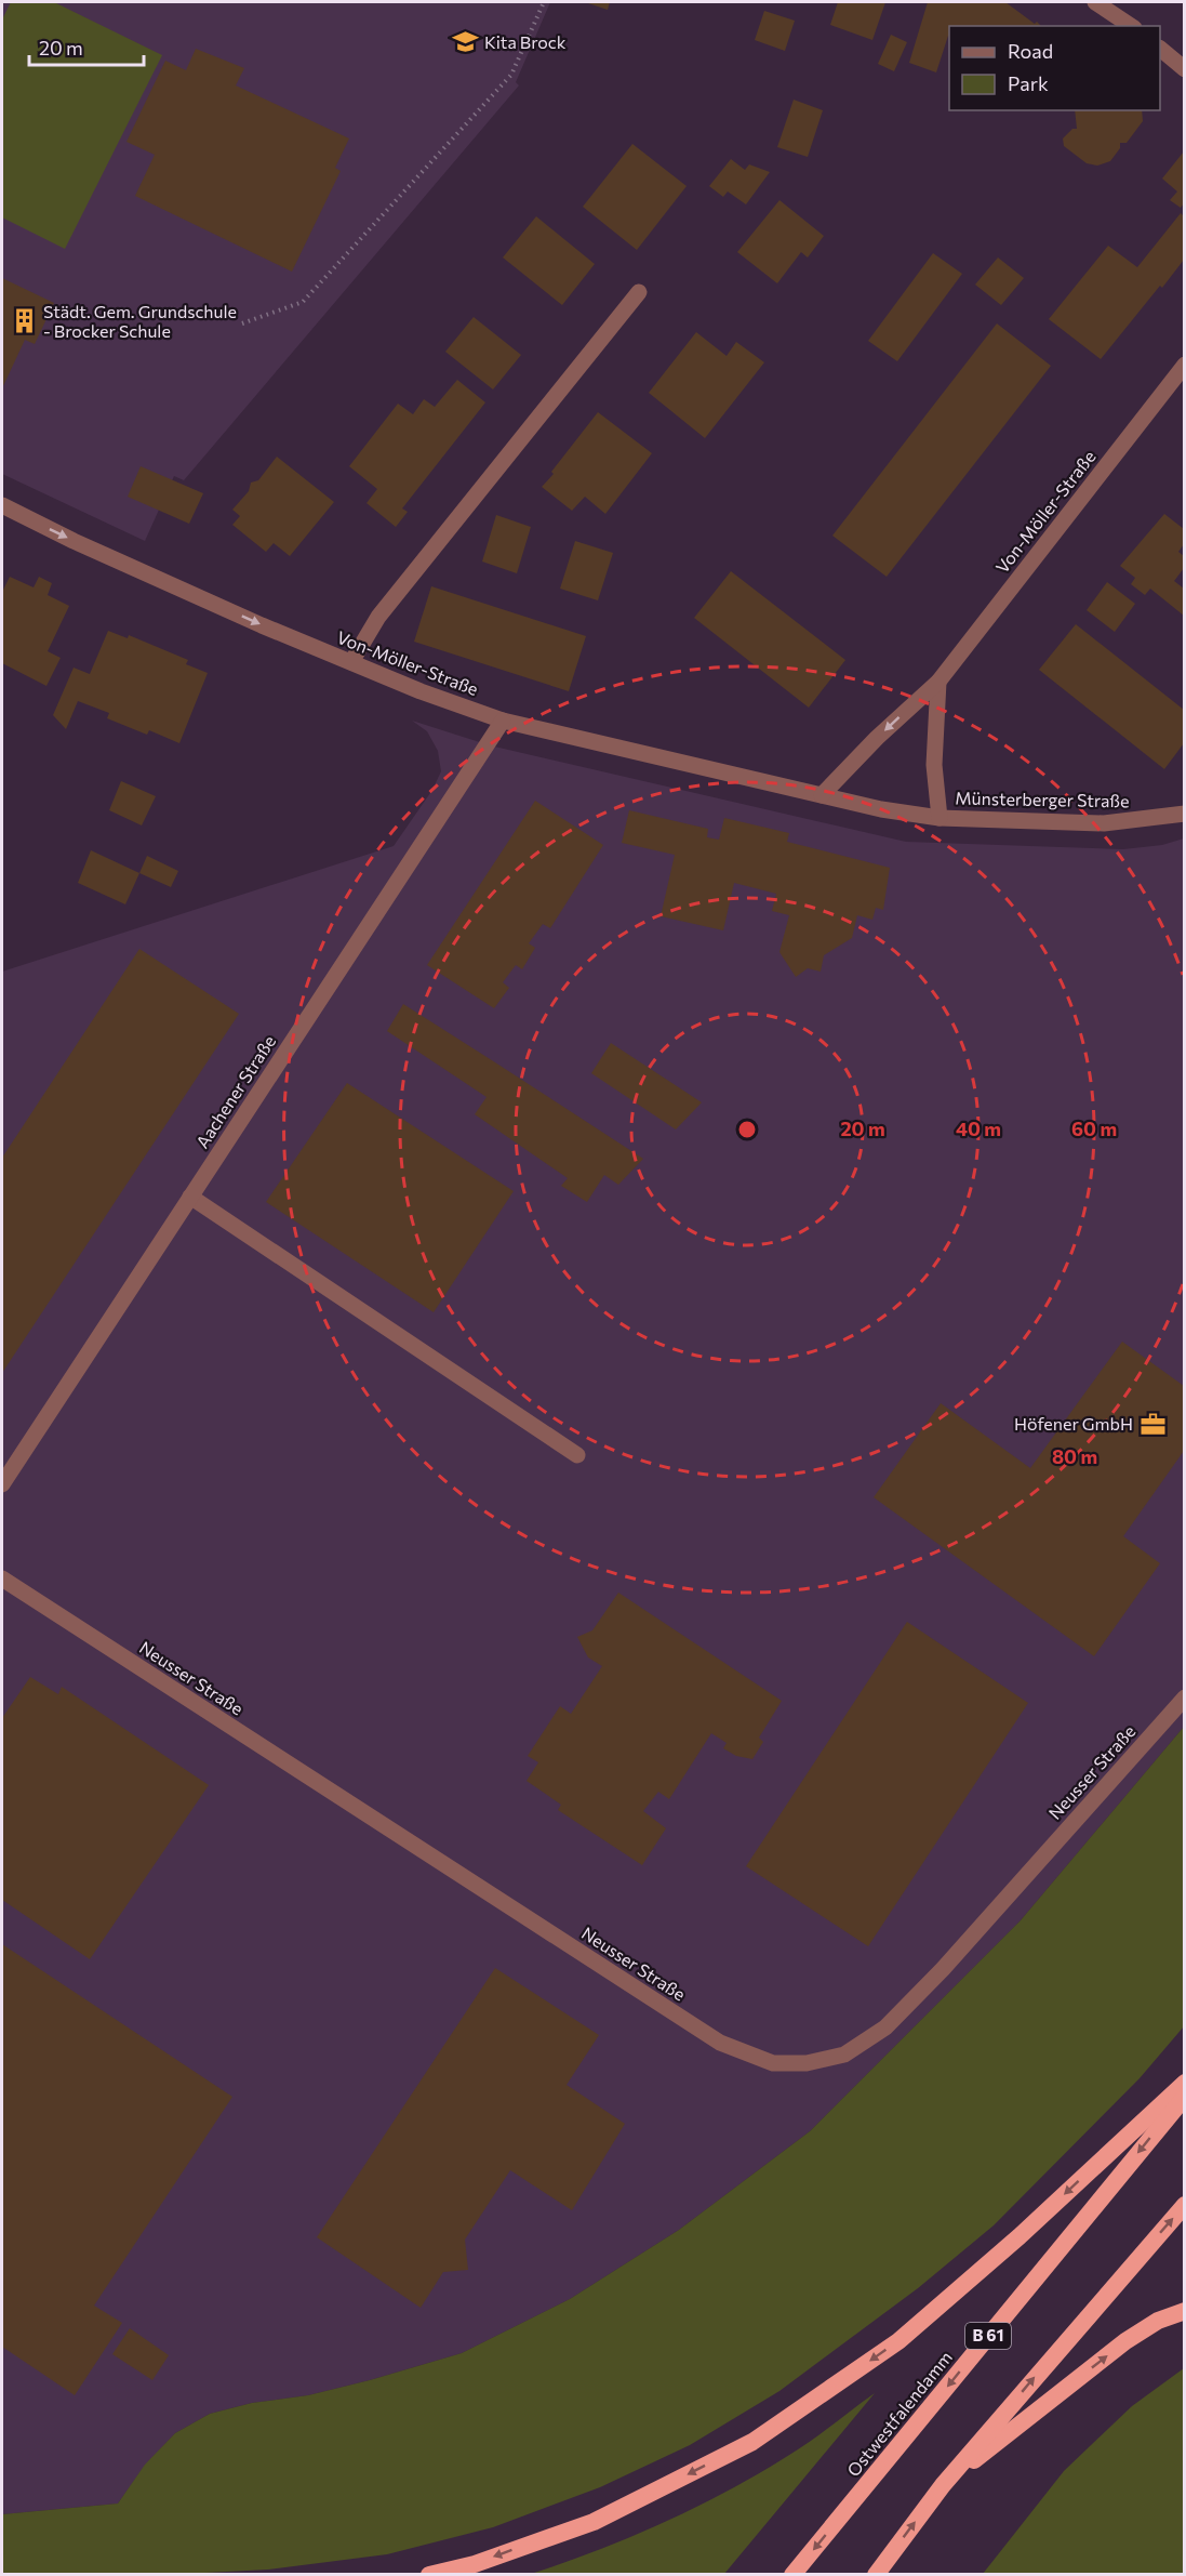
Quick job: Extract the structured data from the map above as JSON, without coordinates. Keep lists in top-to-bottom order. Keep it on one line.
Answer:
{"streets":{"highway":["B 61","Ostwestfalendamm"],"street":["Von-Möller-Straße","Münsterberger Straße","Aachener Straße","Neusser Straße"]},"crossings":[["Von-Möller-Straße","Münsterberger Straße"],["Von-Möller-Straße","Aachener Straße"]],"places":{"school or university":["Kita Brock"],"building":["Städt. Gem. Grundschule - Brocker Schule"],"office":["Höfener GmbH"]},"legend":["Road","Park"],"scale_bar":"20 m","rings":["20 m","40 m","60 m","80 m"]}
